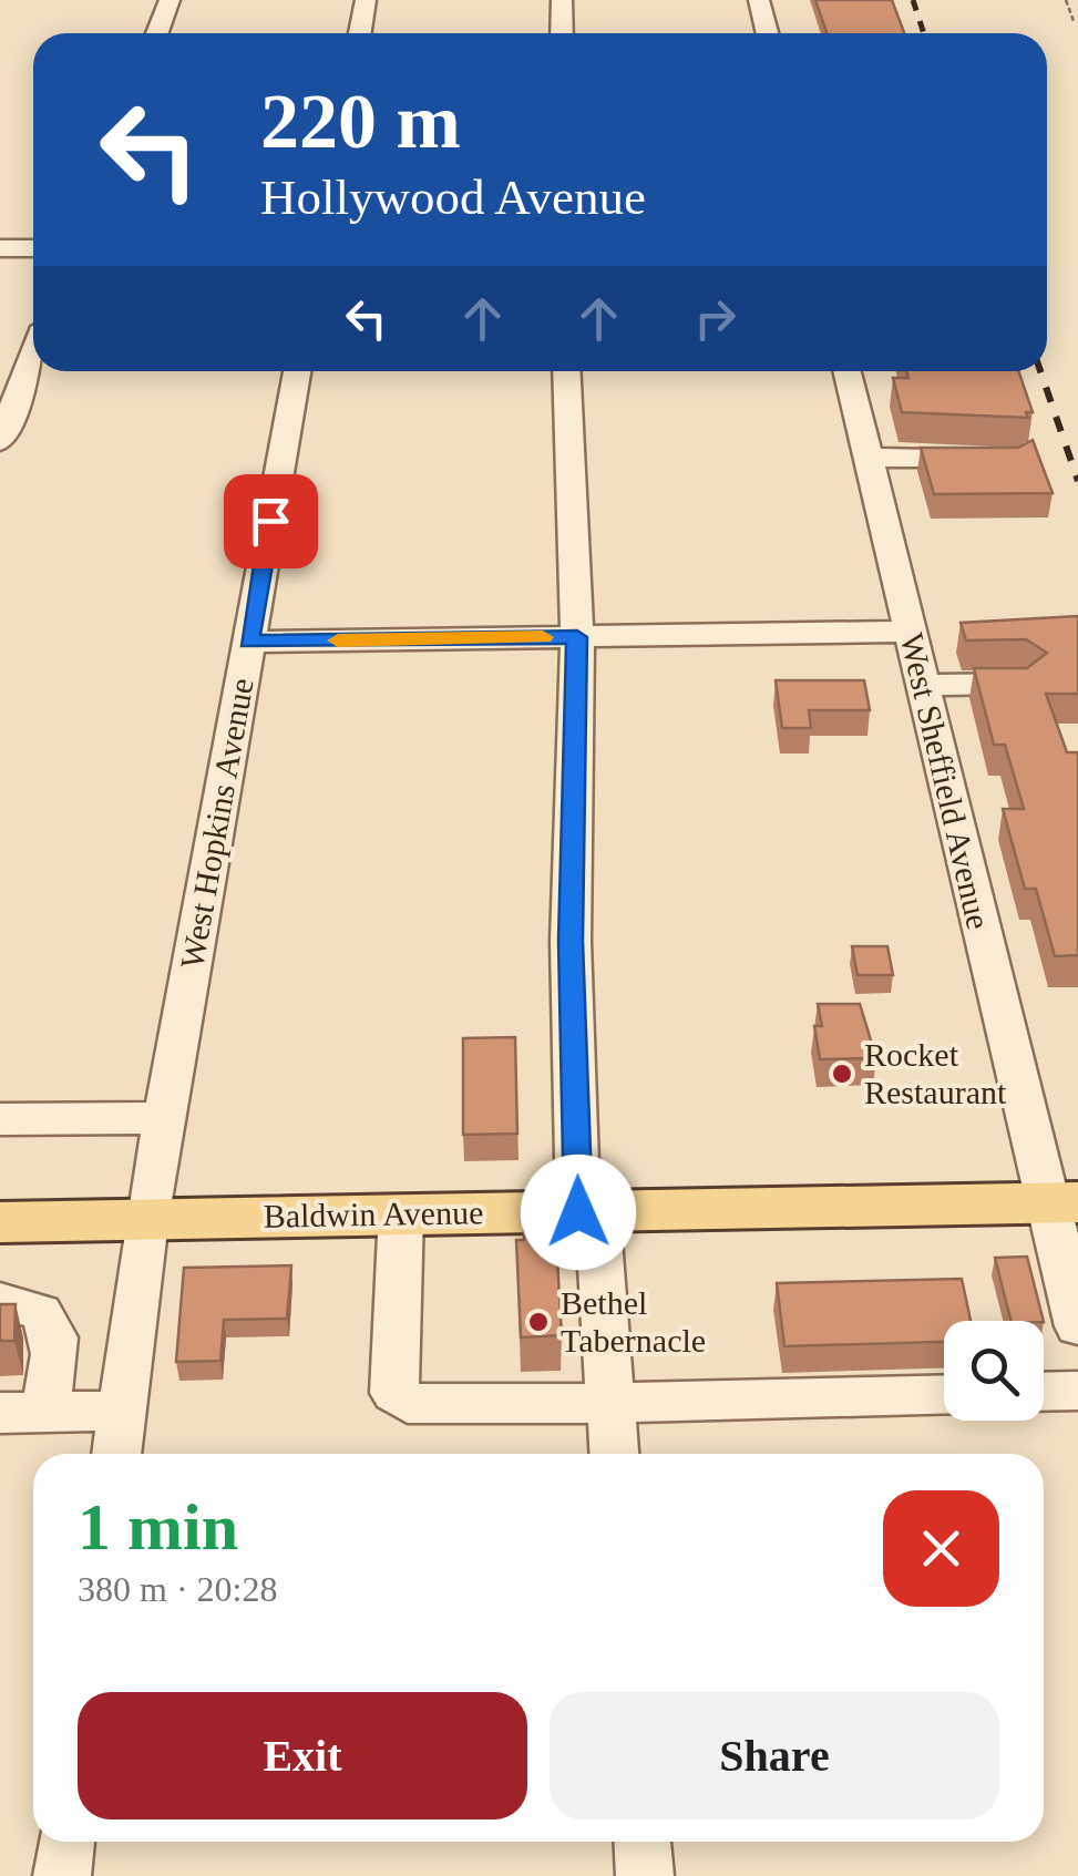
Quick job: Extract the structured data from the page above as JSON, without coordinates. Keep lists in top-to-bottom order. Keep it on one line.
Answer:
{"streets":{"main road":["Baldwin Avenue"],"street":["West Sheffield Avenue","West Hopkins Avenue"]},"crossings":[["West Sheffield Avenue","Baldwin Avenue"],["West Hopkins Avenue","Baldwin Avenue"]],"places":["Rocket Restaurant","Bethel Tabernacle"],"page":{"turn":["220 m","Hollywood Avenue"],"heading":["1 min","380 m · 20:28"],"buttons":["Exit","Share"]}}
